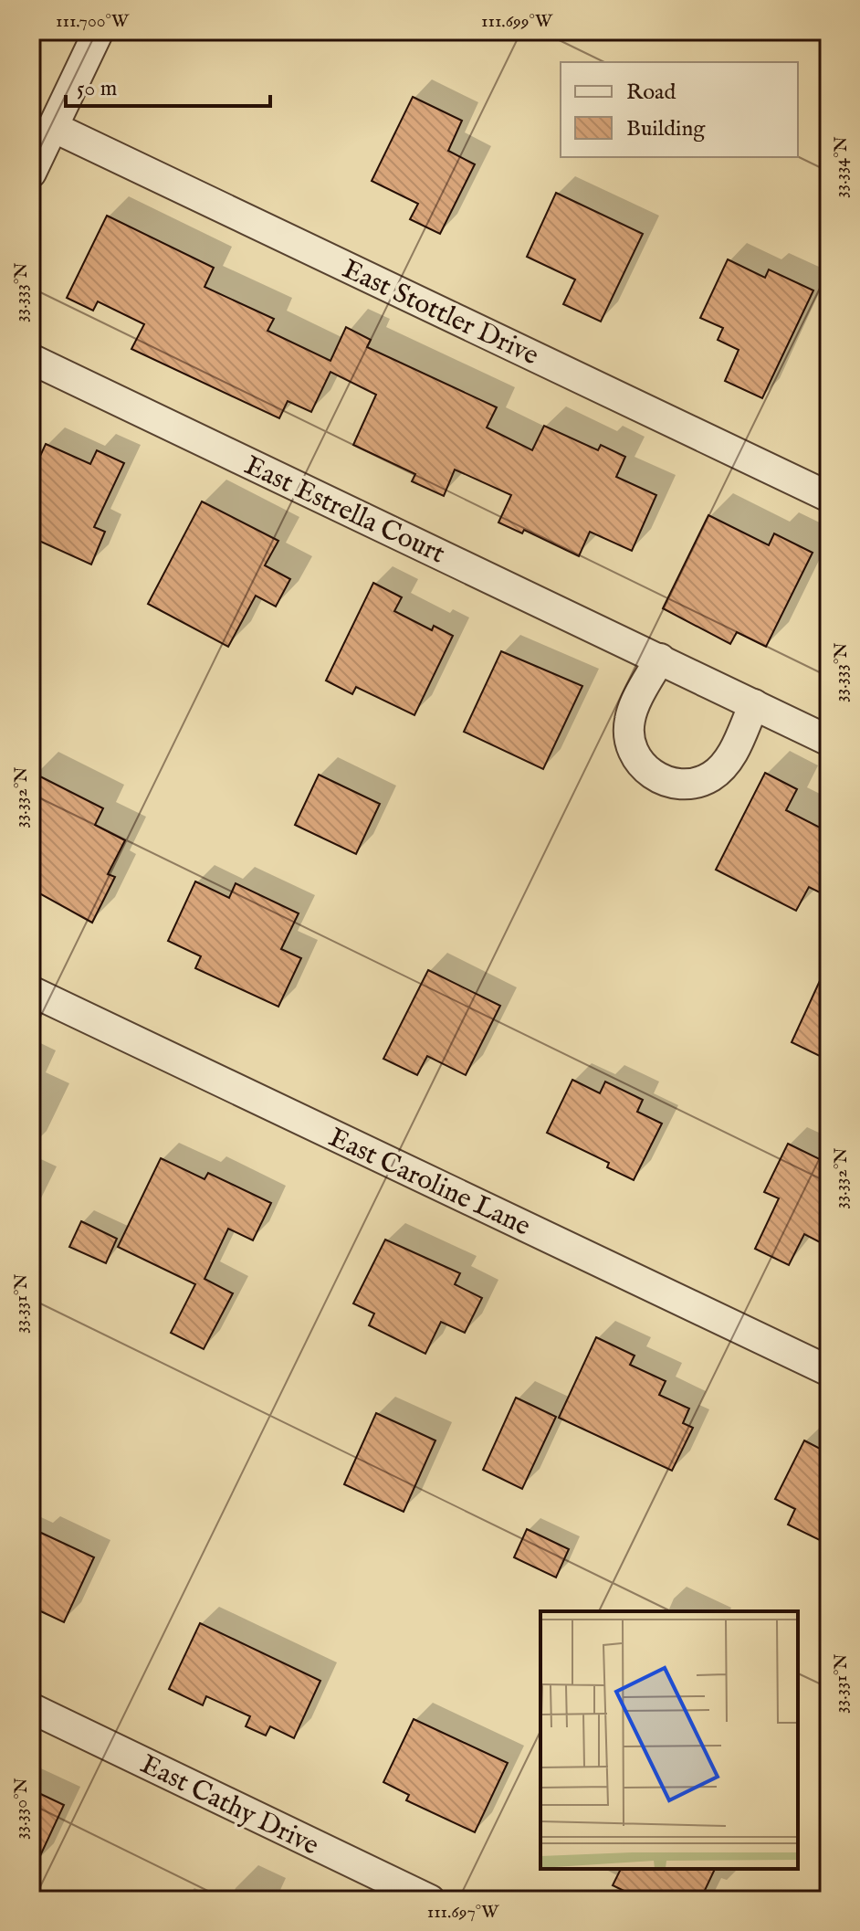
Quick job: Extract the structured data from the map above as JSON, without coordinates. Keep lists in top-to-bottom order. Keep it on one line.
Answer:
{"streets":{"street":["East Stottler Drive","East Estrella Court","East Caroline Lane","East Cathy Drive"]},"legend":["Road","Building"],"scale_bar":"50 m","coordinates":["111.700°W","111.699°W","33.334°N","33.333°N","33.332°N","33.331°N","33.330°N","111.697°W"]}
